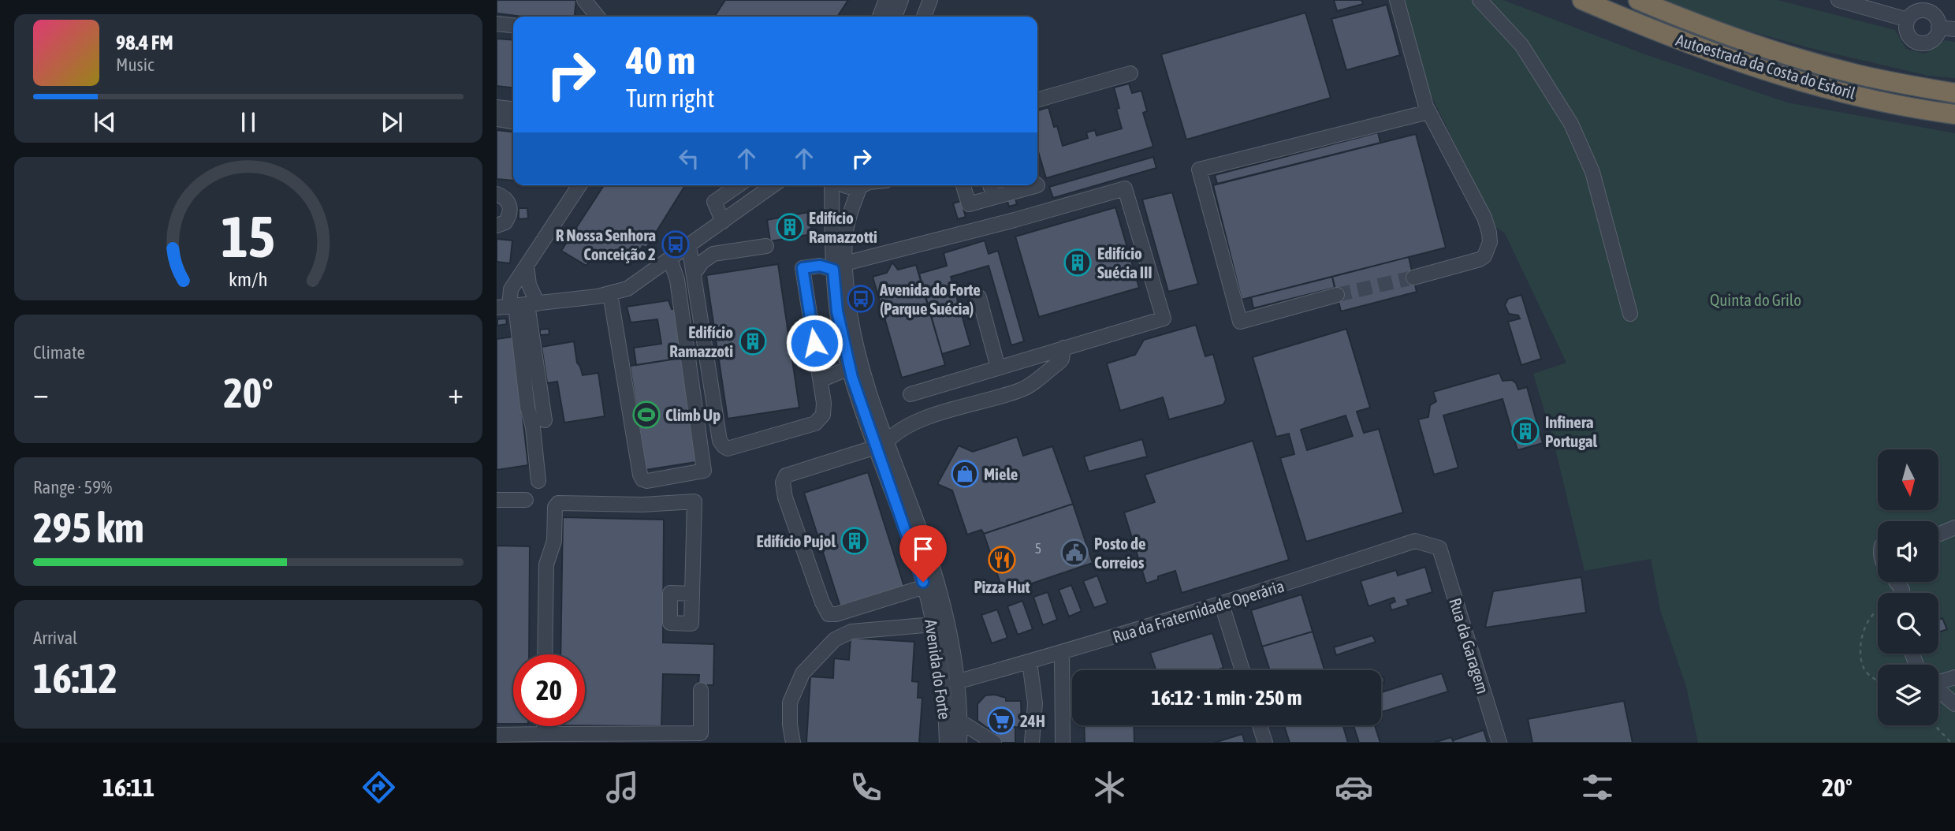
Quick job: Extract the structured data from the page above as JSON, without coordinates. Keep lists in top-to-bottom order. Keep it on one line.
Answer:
{"streets":{"highway":["Autoestrada da Costa do Estoril"],"street":["Rua da Fraternidade Operária","Rua da Garagem","Avenida do Forte"]},"crossings":[["Rua da Fraternidade Operária","Rua da Garagem"],["Rua da Fraternidade Operária","Avenida do Forte"]],"parks":["Quinta do Grilo"],"places":{"building":["Edifício Ramazzotti","Edifício Suécia III","Edifício Ramazzoti","Infinera Portugal","Edifício Pujol"],"bus stop":["R Nossa Senhora Conceição 2","Avenida do Forte (Parque Suécia)"],"sports":["Climb Up"],"shop":["Miele"],"public building":["Posto de Correios"],"restaurant":["Pizza Hut"],"supermarket":["24H"]},"house_numbers":["5"],"north":"bottom","page":{"turn":["40 m","Turn right"],"song":["98.4 FM","Music"],"tile":["Climate",["Range · 59%","295 km"],["Arrival","16:12"]],"heat":["−","20°","+"],"limit":"20","trip":"16:12 · 1 min · 250 m","tabs":["16:11","20°"],"gauge":["15","km/h"]}}
